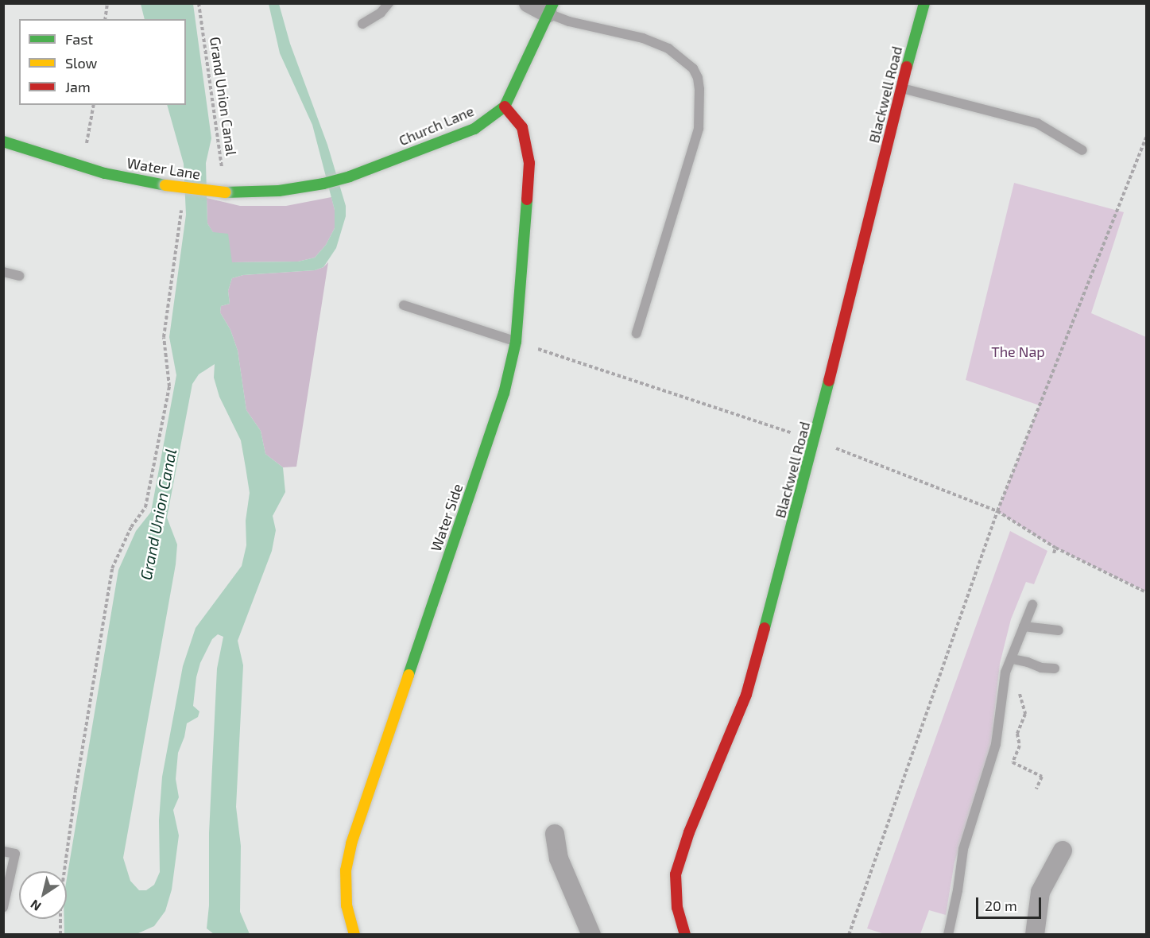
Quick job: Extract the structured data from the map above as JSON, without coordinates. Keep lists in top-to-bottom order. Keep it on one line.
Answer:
{"streets":{"street":["Blackwell Road","Church Lane","Water Lane","Water Side"],"path":["Grand Union Canal"]},"crossings":[["Grand Union Canal","Water Lane"],["Church Lane","Water Lane"],["Church Lane","Water Side"]],"water":["Grand Union Canal"],"parks":["The Nap"],"legend":["Fast","Slow","Jam"],"scale_bar":"20 m","north":"bottom left"}
